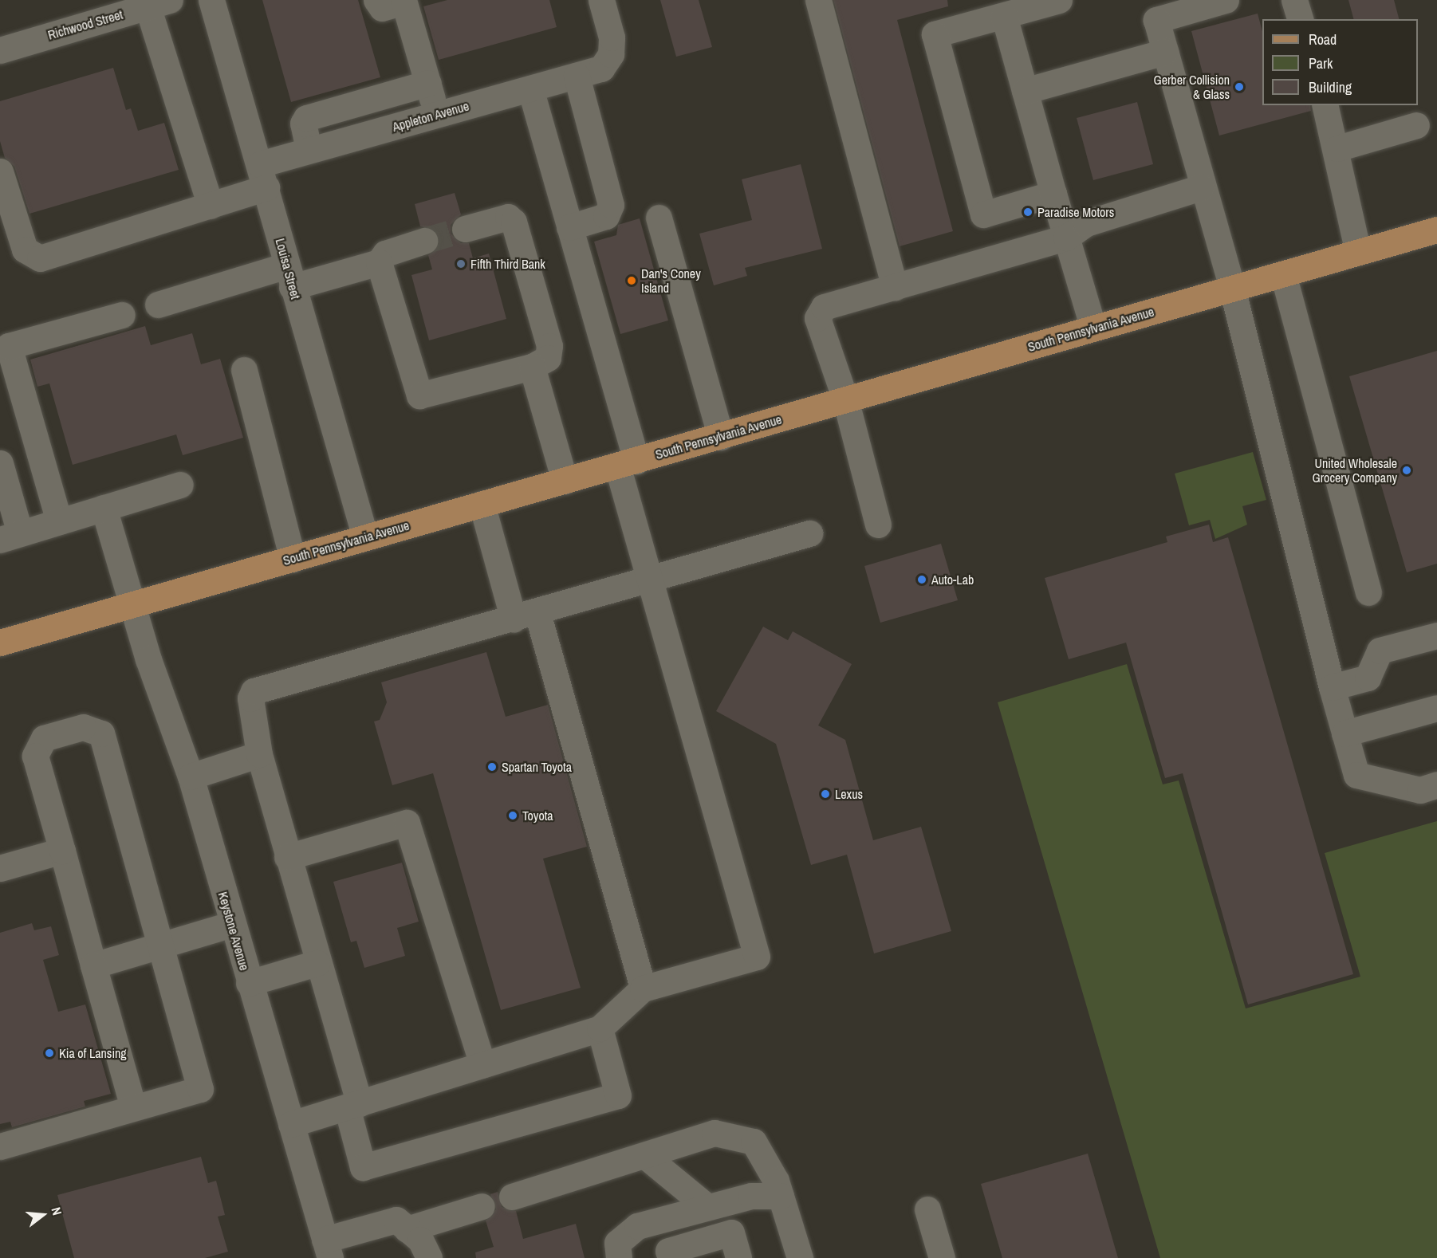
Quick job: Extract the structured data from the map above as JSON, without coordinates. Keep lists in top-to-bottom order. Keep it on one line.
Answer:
{"streets":{"main road":["South Pennsylvania Avenue"],"street":["Richwood Street","Appleton Avenue","Louisa Street","Keystone Avenue"]},"crossings":[["Appleton Avenue","Louisa Street"],["Louisa Street","South Pennsylvania Avenue"],["South Pennsylvania Avenue","Keystone Avenue"]],"places":["Gerber Collision & Glass","Paradise Motors","Fifth Third Bank","Dan's Coney Island","United Wholesale Grocery Company","Auto-Lab","Spartan Toyota","Lexus","Toyota","Kia of Lansing"],"legend":["Road","Park","Building"],"north":"right"}
